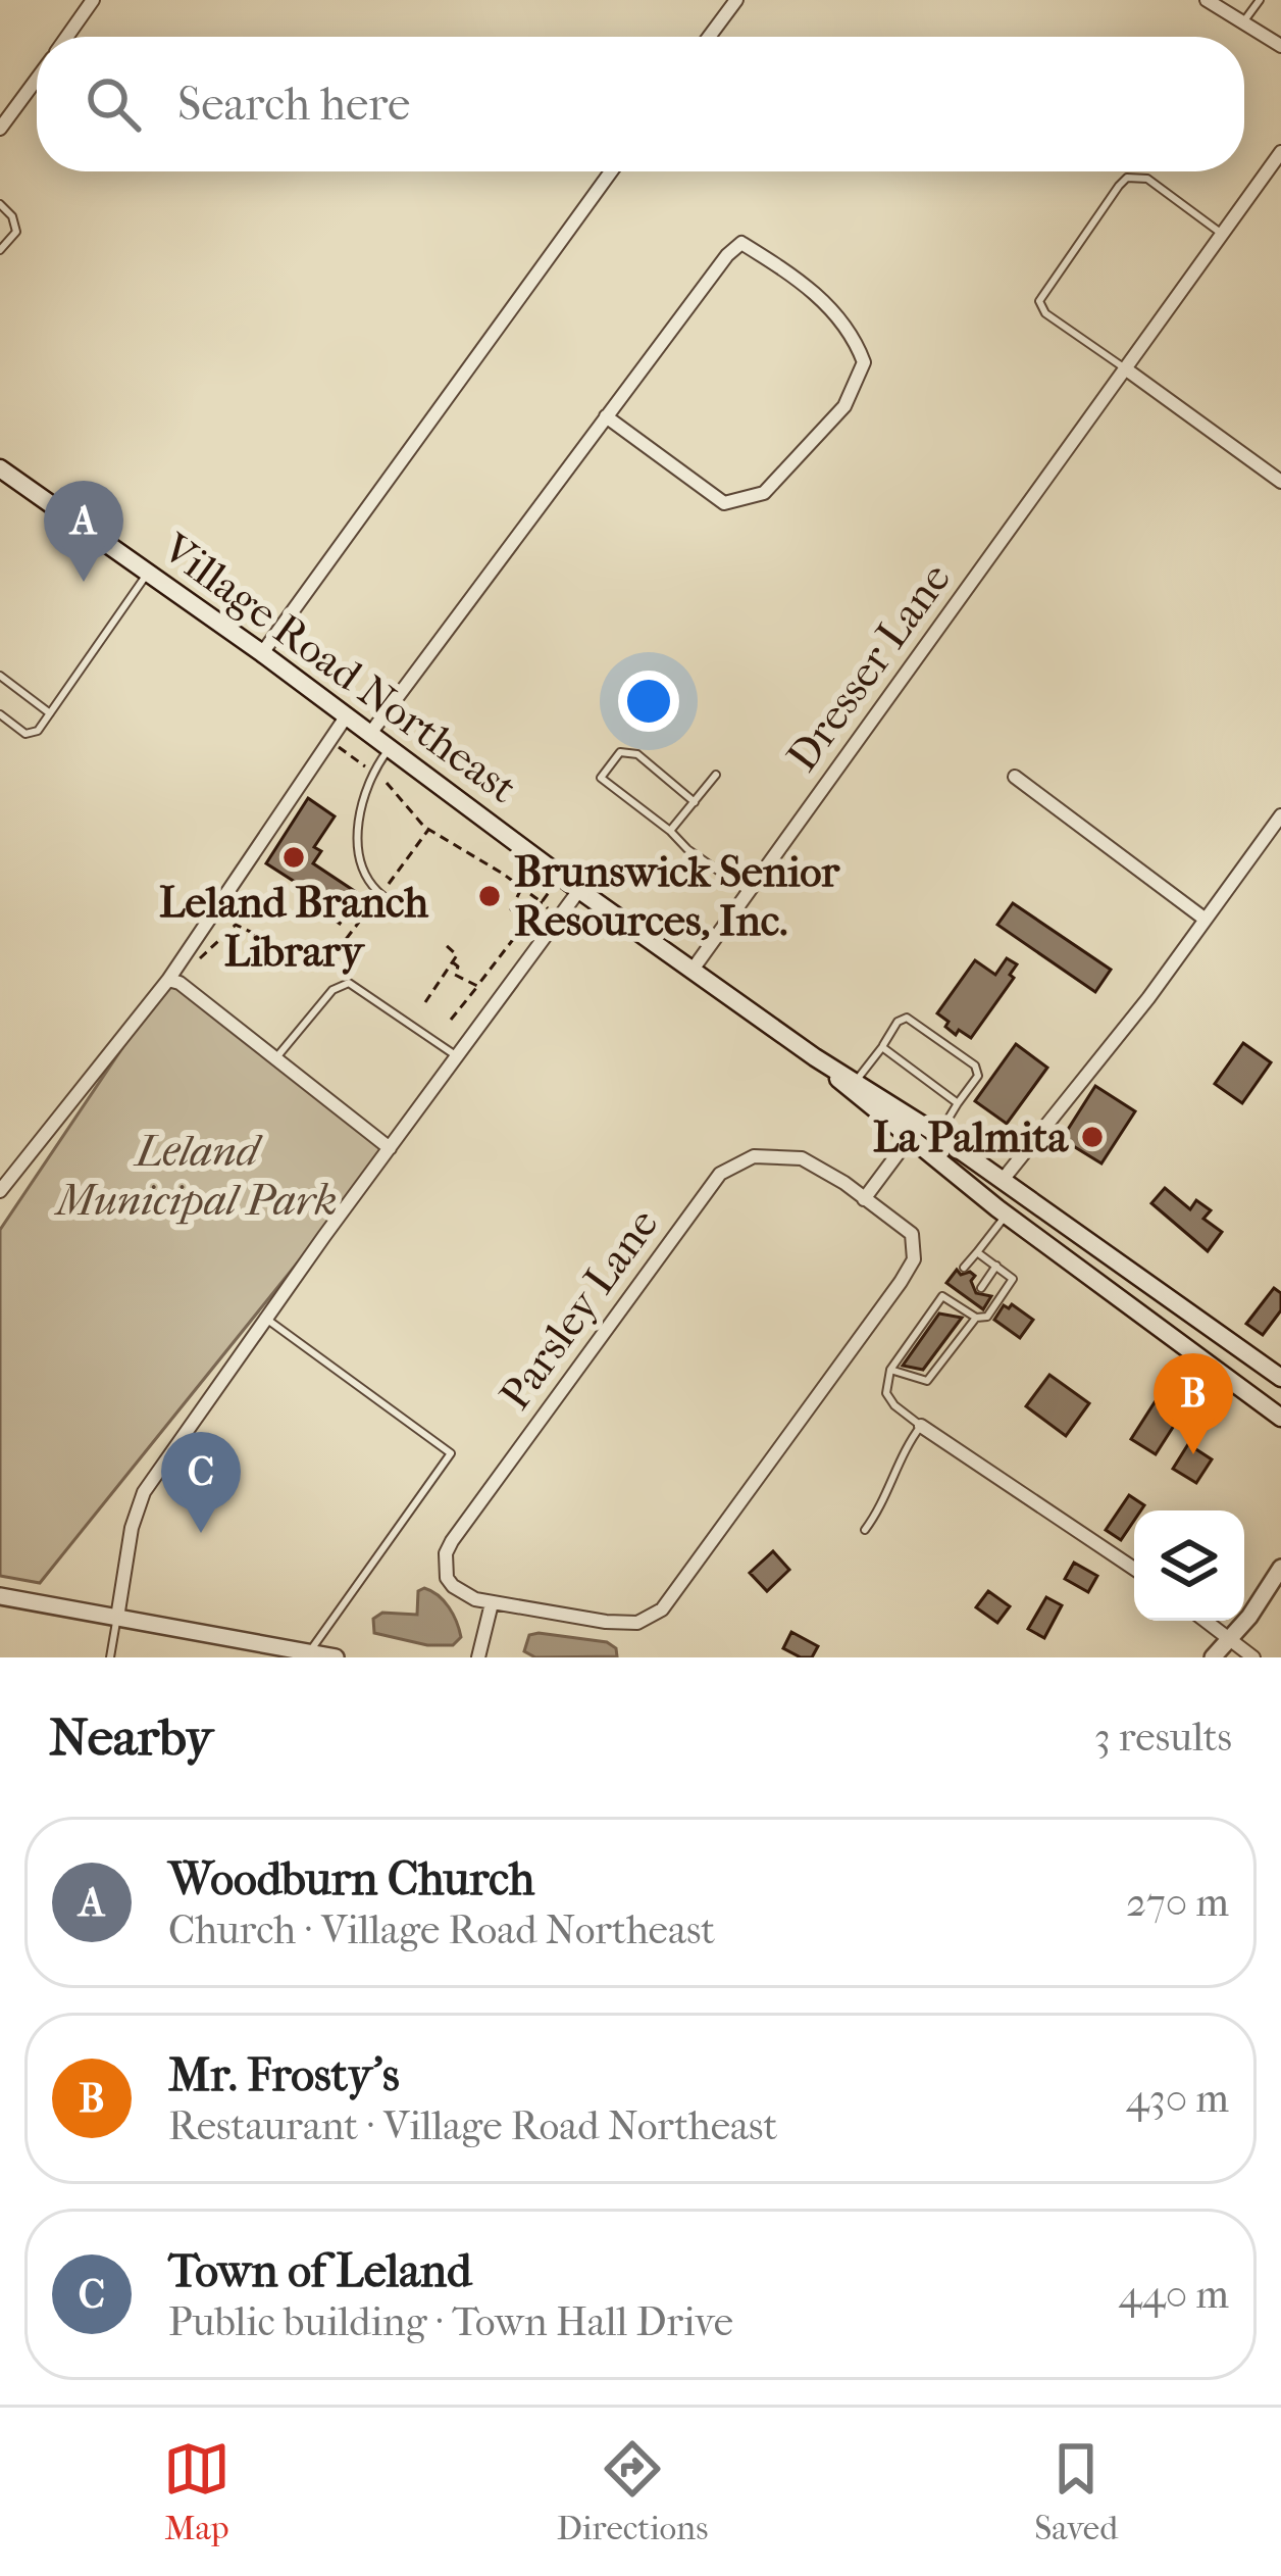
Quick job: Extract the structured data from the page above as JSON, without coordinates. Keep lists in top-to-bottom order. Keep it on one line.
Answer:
{"streets":{"main road":["Village Road Northeast"],"street":["Dresser Lane","Parsley Lane"]},"crossings":[["Dresser Lane","Village Road Northeast"]],"parks":["Leland Municipal Park"],"places":["Leland Branch Library","Brunswick Senior Resources, Inc.","La Palmita"],"page":{"search":"Search here","pins":["A","B","C"],"heading":["Nearby","3 results"],"list":[{"mark":"A","name":"Woodburn Church","note":"Church · Village Road Northeast","value":"270 m"},{"mark":"B","name":"Mr. Frosty's","note":"Restaurant · Village Road Northeast","value":"430 m"},{"mark":"C","name":"Town of Leland","note":"Public building · Town Hall Drive","value":"440 m"}],"nav":["Map","Directions","Saved"]}}
